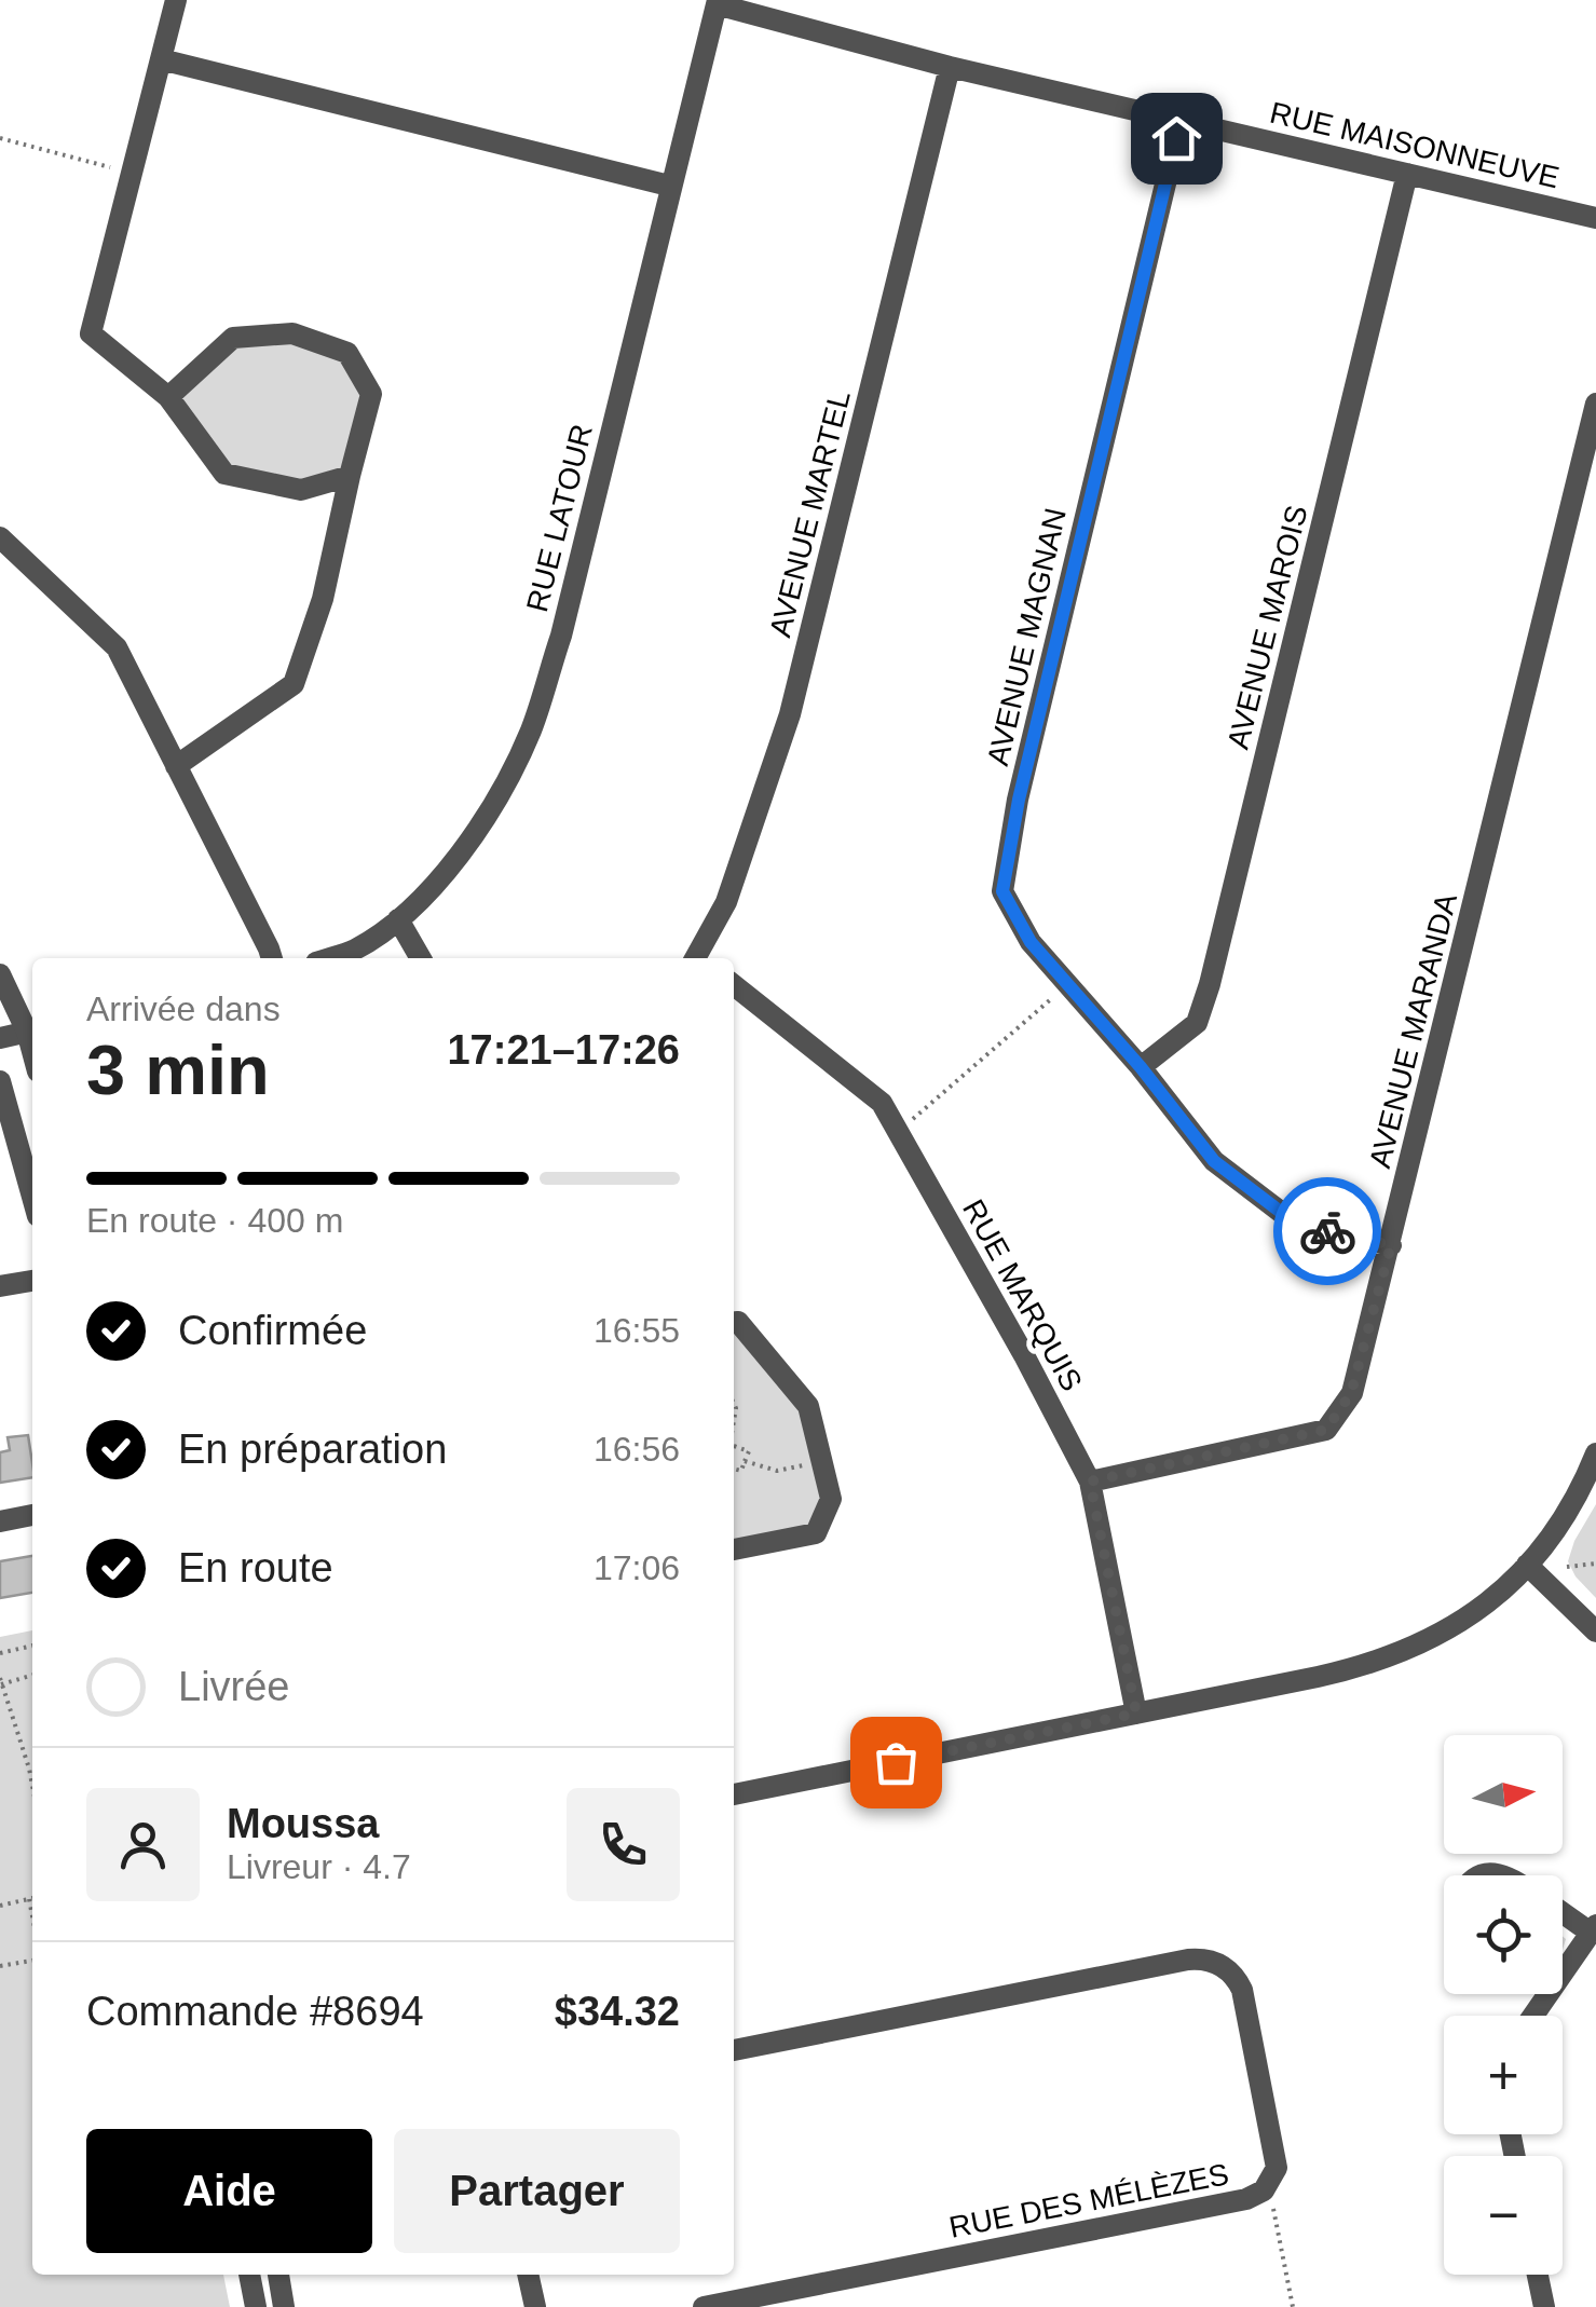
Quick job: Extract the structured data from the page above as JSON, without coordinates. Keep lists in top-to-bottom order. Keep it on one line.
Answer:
{"streets":{"street":["RUE MAISONNEUVE","AVENUE MARTEL","RUE LATOUR","AVENUE MAROIS","AVENUE MAGNAN","AVENUE MARANDA","RUE MARQUIS","RUE DES MÉLÈZES"]},"crossings":[["RUE MAISONNEUVE","AVENUE MARTEL"],["RUE MAISONNEUVE","RUE LATOUR"],["RUE MAISONNEUVE","AVENUE MAROIS"],["RUE MAISONNEUVE","AVENUE MAGNAN"],["AVENUE MAROIS","AVENUE MAGNAN"],["AVENUE MAGNAN","AVENUE MARANDA"],["AVENUE MARANDA","RUE MARQUIS"]],"north":"right","page":{"heading":["3 min","Arrivée dans","17:21–17:26"],"panel":["Moussa","Livreur · 4.7","Commande #8694","$34.32"],"bar":"En route · 400 m","list":[["Confirmée","16:55"],["En préparation","16:56"],["En route","17:06"],"Livrée"],"map_buttons":["+","−"],"buttons":["Aide","Partager"]}}
